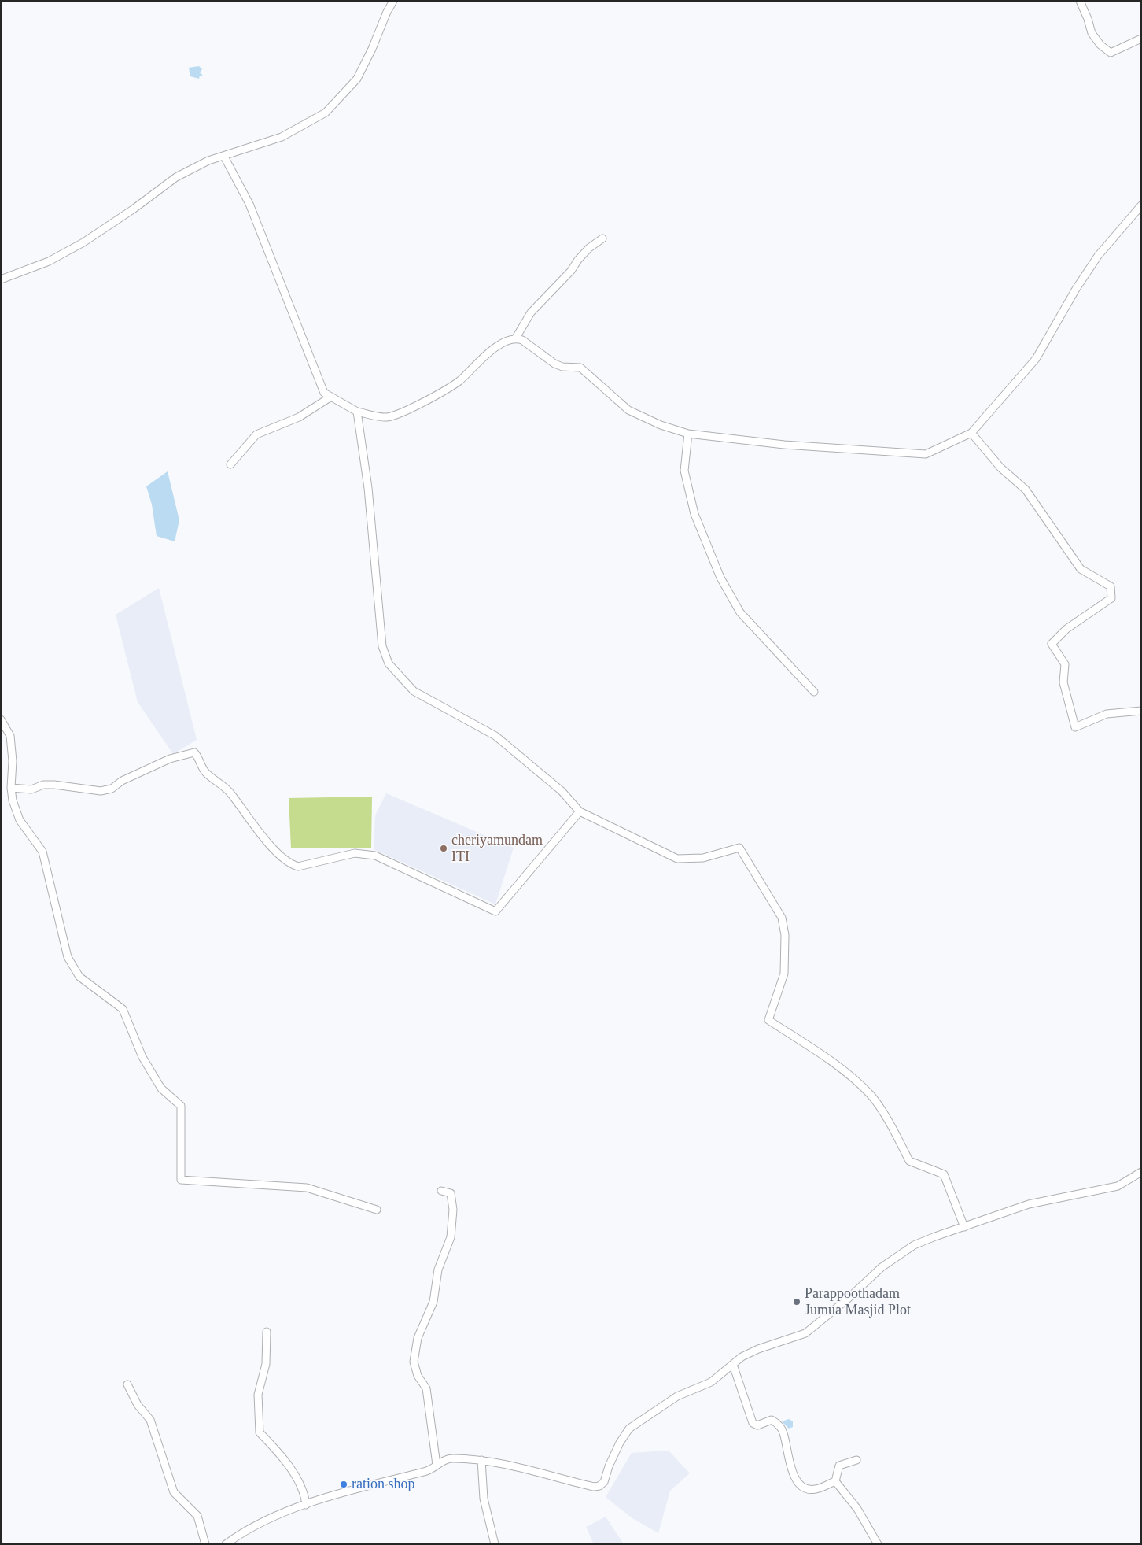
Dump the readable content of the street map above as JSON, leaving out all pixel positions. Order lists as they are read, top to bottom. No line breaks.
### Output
{"places":["cheriyamundam ITI","Parappoothadam Jumua Masjid Plot","ration shop"]}
